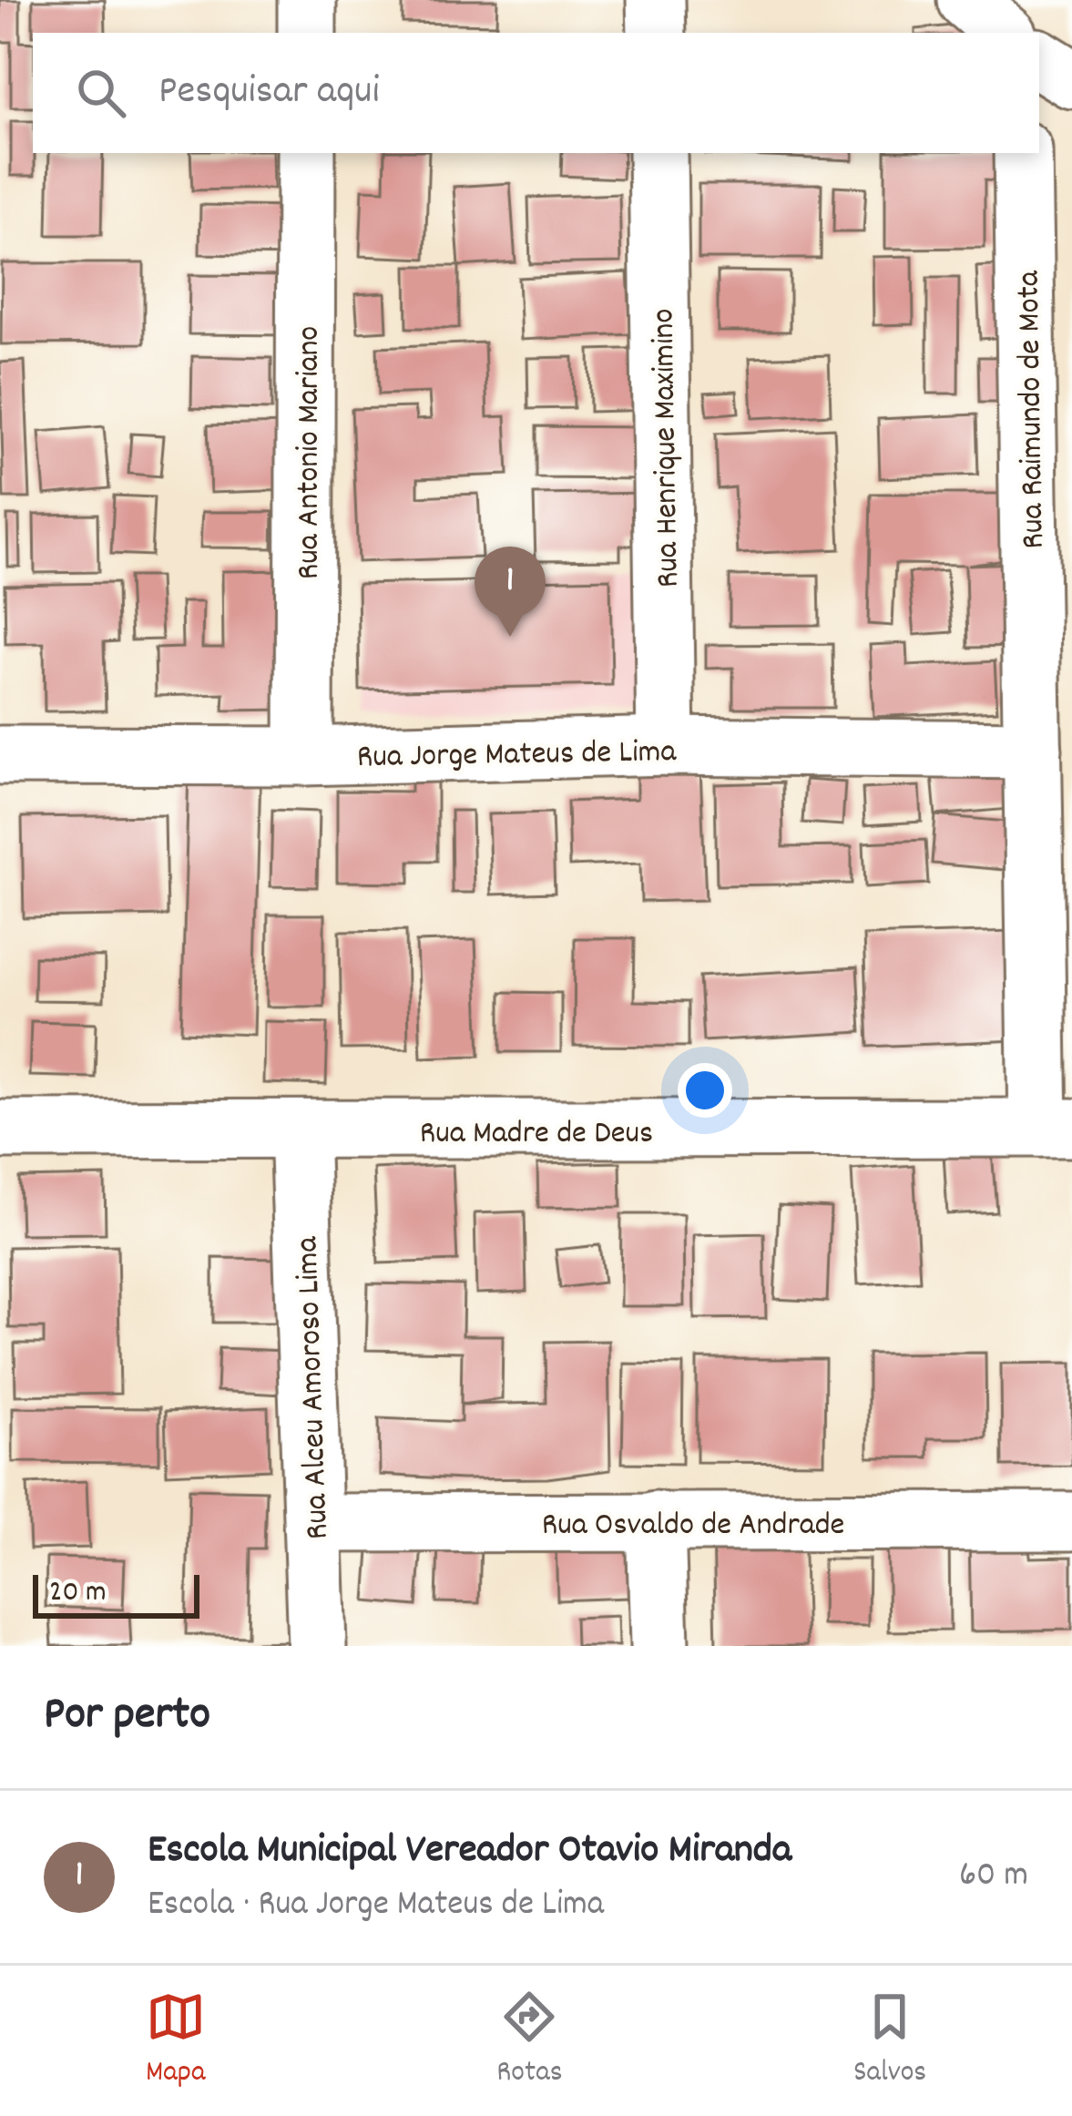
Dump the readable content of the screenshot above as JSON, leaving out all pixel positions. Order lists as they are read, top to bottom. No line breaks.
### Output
{"streets":{"street":["Rua Raimundo de Mota","Rua Henrique Maximino","Rua Antonio Mariano","Rua Jorge Mateus de Lima","Rua Madre de Deus","Rua Alceu Amoroso Lima","Rua Osvaldo de Andrade"]},"crossings":[["Rua Raimundo de Mota","Rua Jorge Mateus de Lima"],["Rua Raimundo de Mota","Rua Madre de Deus"],["Rua Henrique Maximino","Rua Jorge Mateus de Lima"],["Rua Antonio Mariano","Rua Jorge Mateus de Lima"],["Rua Madre de Deus","Rua Alceu Amoroso Lima"],["Rua Alceu Amoroso Lima","Rua Osvaldo de Andrade"]],"scale_bar":"20 m","page":{"search":"Pesquisar aqui","pins":"1","scale":"20 m","heading":"Por perto","list":[{"mark":"1","name":"Escola Municipal Vereador Otavio Miranda","note":"Escola · Rua Jorge Mateus de Lima","value":"60 m"}],"nav":["Mapa","Rotas","Salvos"]}}
